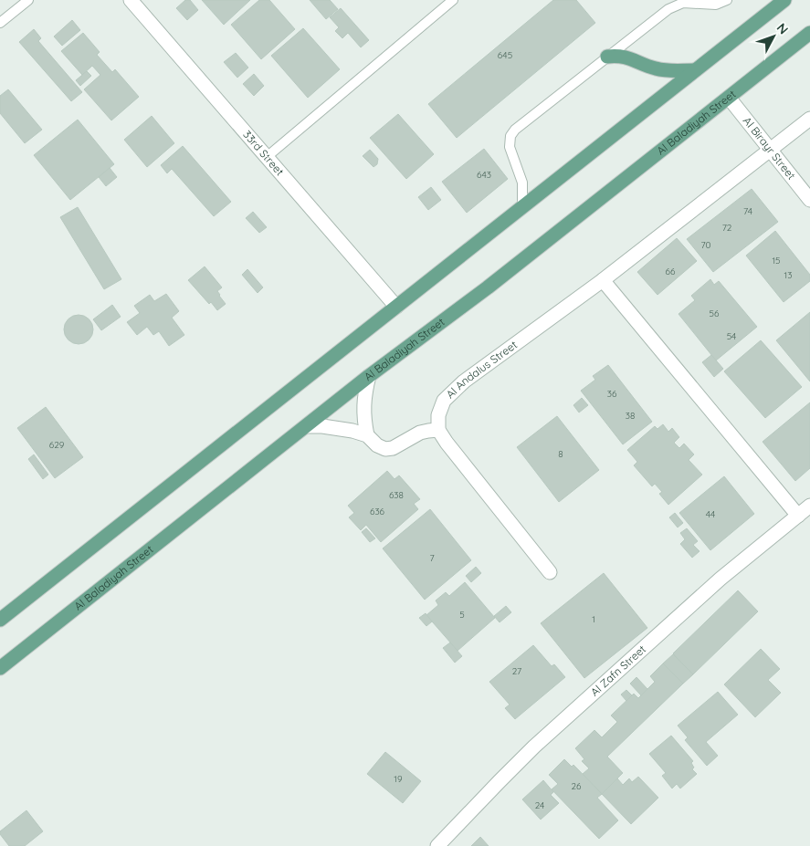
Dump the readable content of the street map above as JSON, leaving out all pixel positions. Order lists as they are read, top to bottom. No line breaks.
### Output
{"streets":{"main road":["Al Baladiyah Street"],"street":["Al Birayr Street","33rd Street","Al Andalus Street","Al Zafn Street"]},"crossings":[["Al Baladiyah Street","Al Birayr Street"],["Al Birayr Street","Al Andalus Street"]],"house_numbers":["645","643","74","72","70","15","66","13","56","54","36","38","629","8","638","636","44","7","5","1","27","19","26","24"],"north":"top right"}
